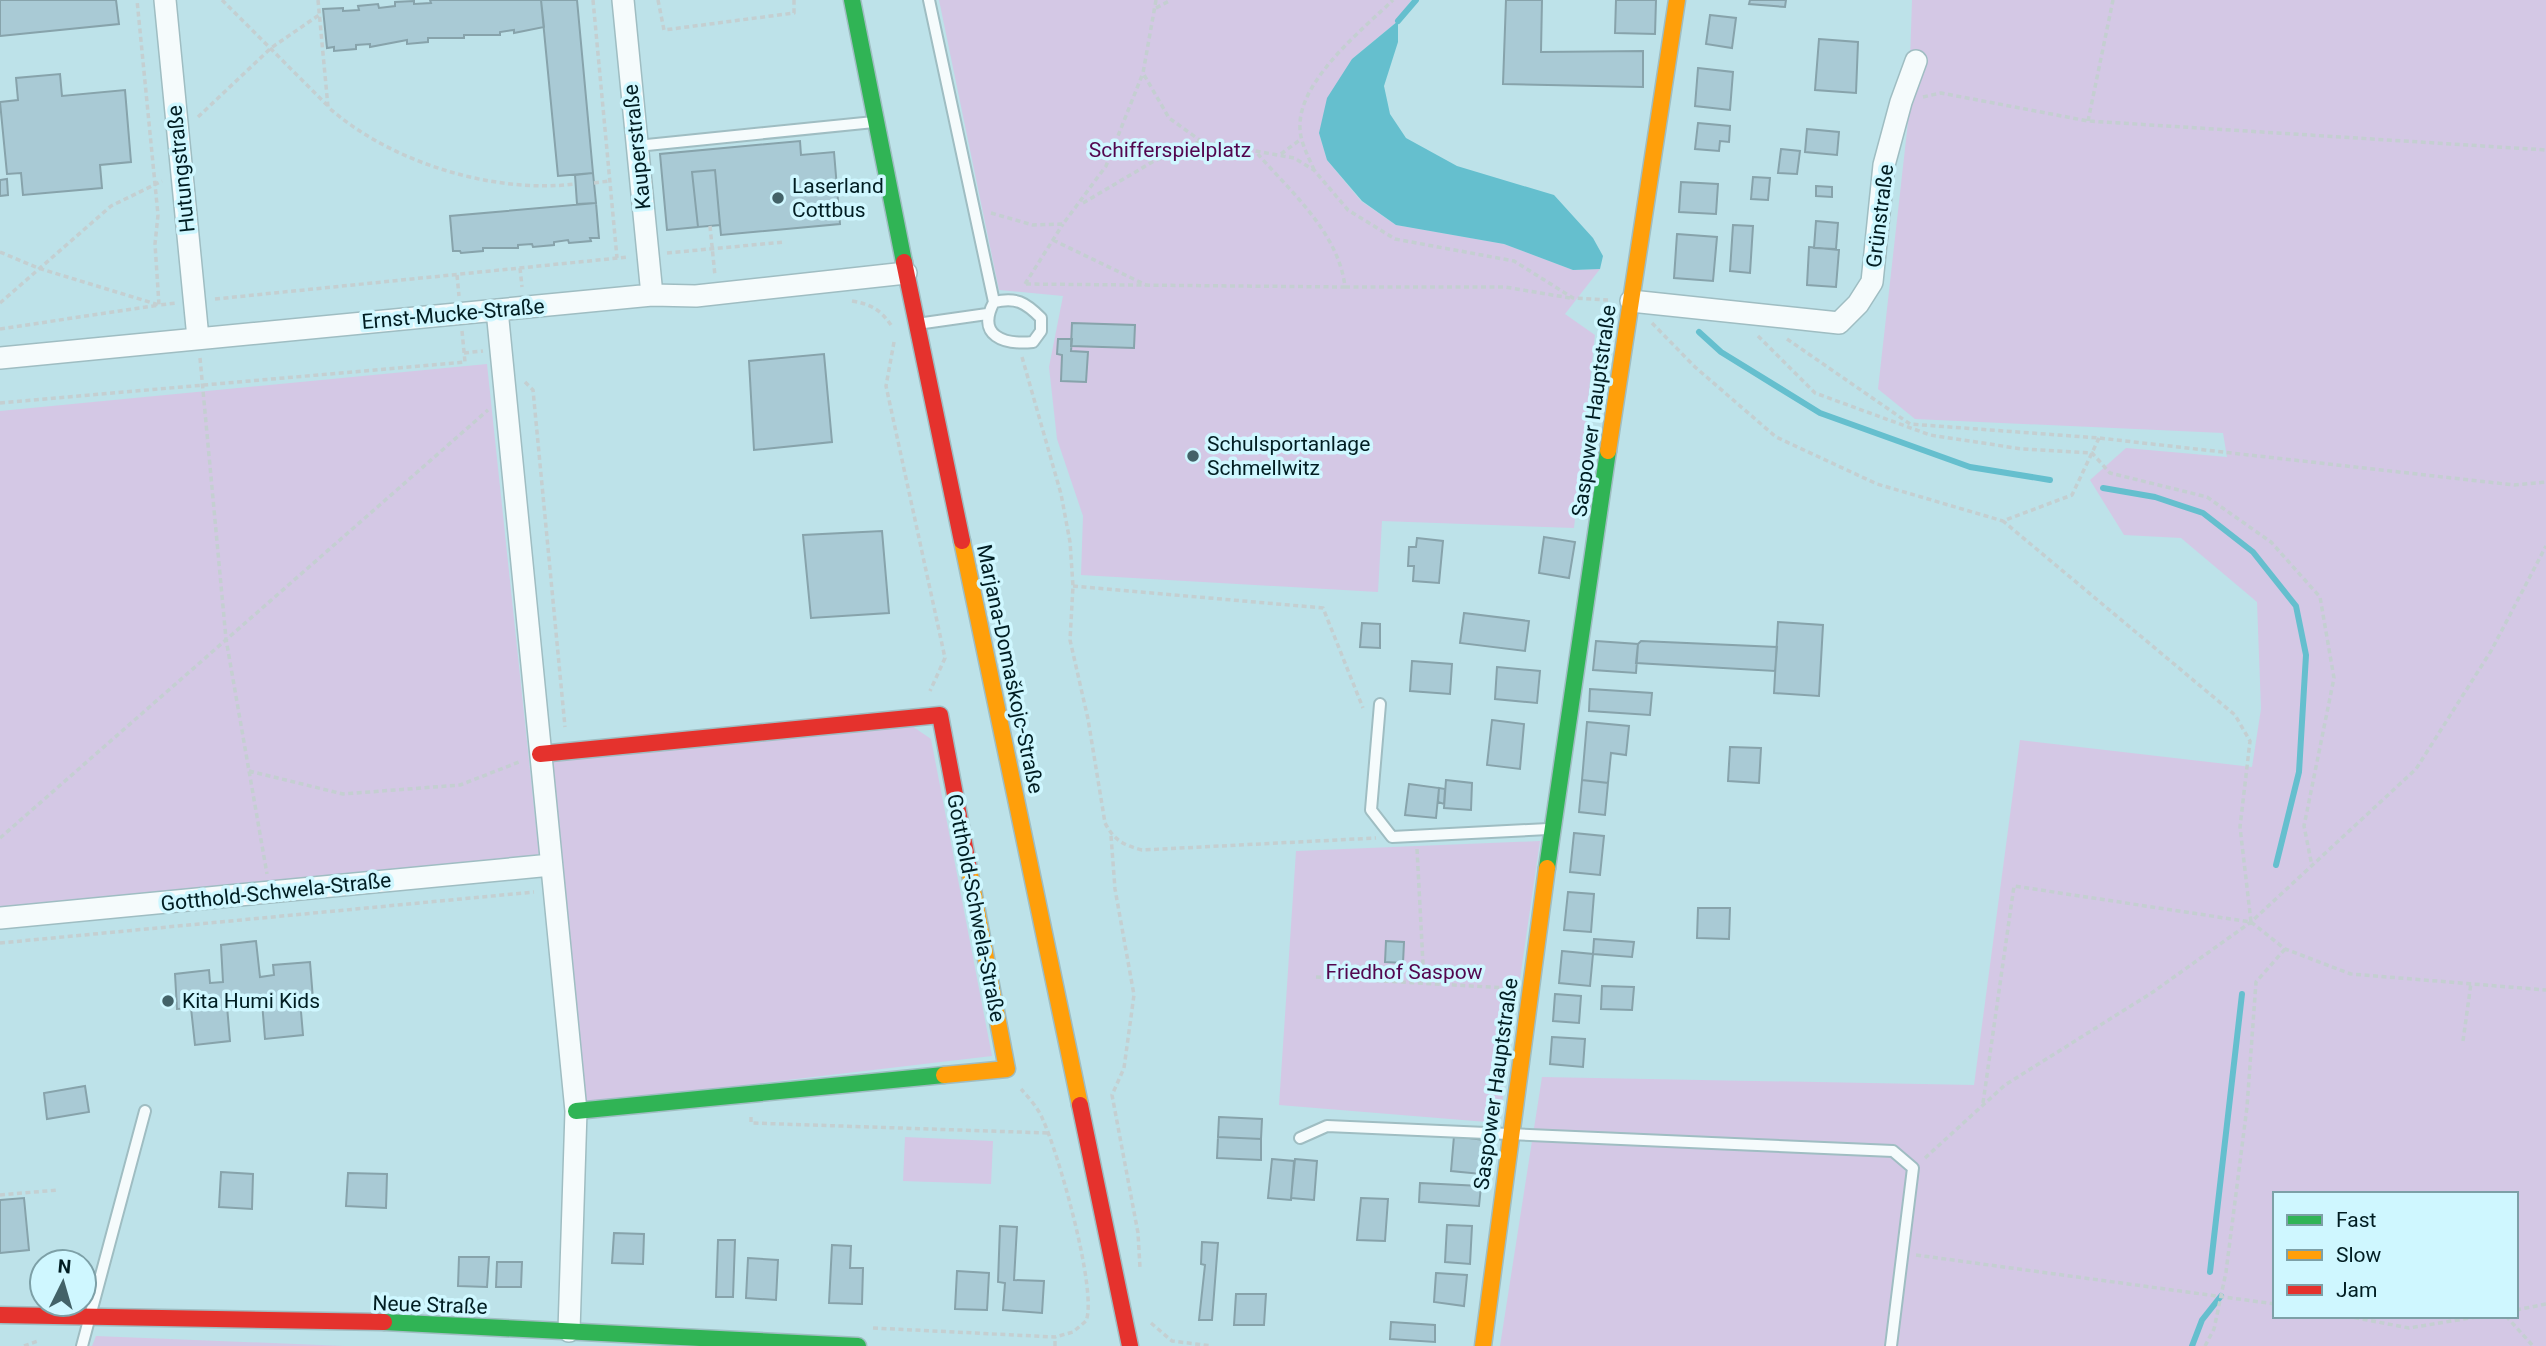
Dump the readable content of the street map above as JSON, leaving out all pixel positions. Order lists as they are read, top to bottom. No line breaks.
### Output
{"streets":{"street":["Kauperstraße","Hutungstraße","Grünstraße","Ernst-Mucke-Straße","Saspower Hauptstraße","Marjana-Domaškojc-Straße","Gotthold-Schwela-Straße","Neue Straße"]},"crossings":[["Kauperstraße","Ernst-Mucke-Straße"],["Hutungstraße","Ernst-Mucke-Straße"],["Grünstraße","Saspower Hauptstraße"],["Ernst-Mucke-Straße","Marjana-Domaškojc-Straße"]],"parks":["Schifferspielplatz","Friedhof Saspow"],"places":["Laserland Cottbus","Schulsportanlage Schmellwitz","Kita Humi Kids"],"legend":["Fast","Slow","Jam"],"north":"top"}
